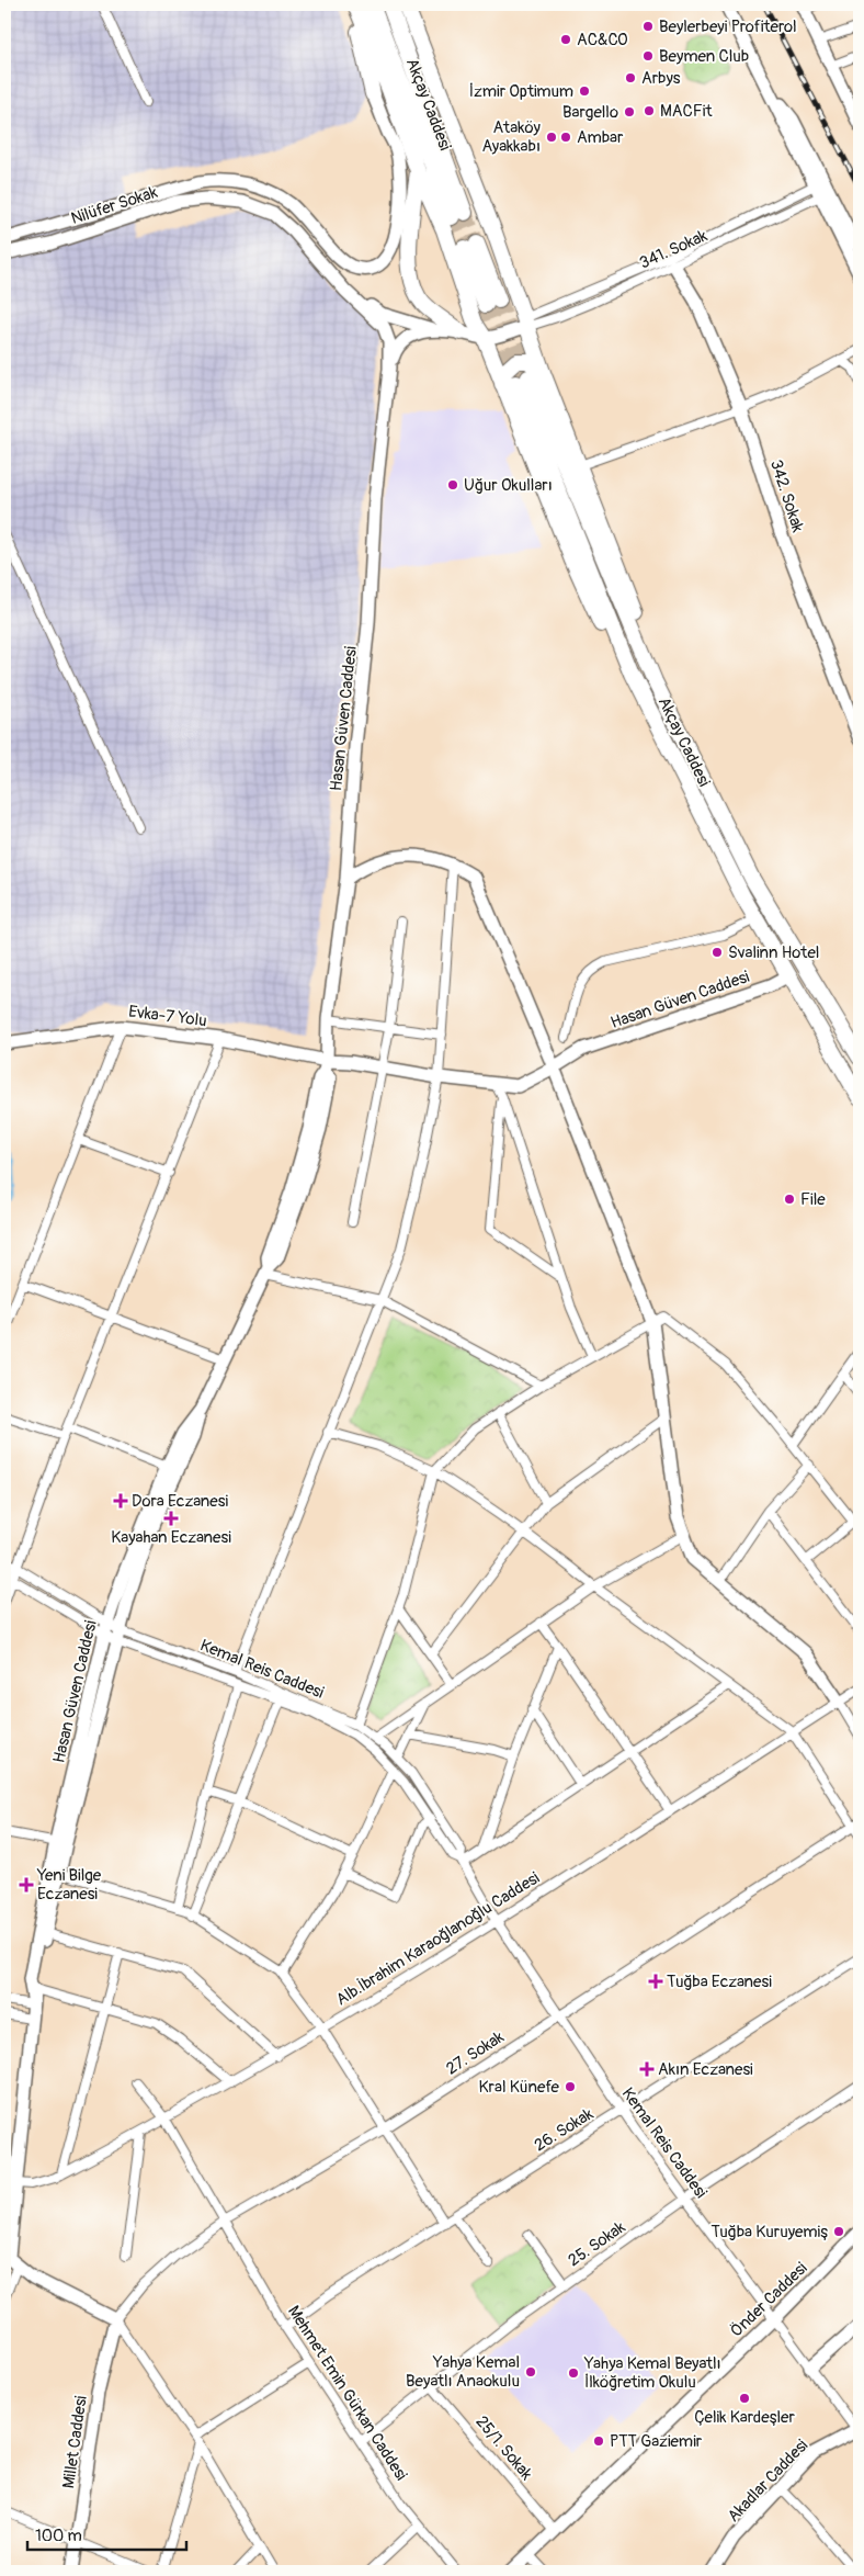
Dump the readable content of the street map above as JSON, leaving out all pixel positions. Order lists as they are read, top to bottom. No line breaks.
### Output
{"streets":{"highway":["Akçay Caddesi"],"street":["Nilüfer Sokak","341. Sokak","342. Sokak","Hasan Güven Caddesi","Evka-7 Yolu","Kemal Reis Caddesi","Alb.İbrahim Karaoğlanoğlu Caddesi","27. Sokak","26. Sokak","25. Sokak","Önder Caddesi","Mehmet Emin Gürkan Caddesi","Millet Caddesi","25/1. Sokak","Akadlar Caddesi"]},"crossings":[["Akçay Caddesi","Hasan Güven Caddesi"],["341. Sokak","342. Sokak"],["Hasan Güven Caddesi","Evka-7 Yolu"],["Hasan Güven Caddesi","Kemal Reis Caddesi"],["Hasan Güven Caddesi","Alb.İbrahim Karaoğlanoğlu Caddesi"],["Kemal Reis Caddesi","Alb.İbrahim Karaoğlanoğlu Caddesi"],["Kemal Reis Caddesi","27. Sokak"],["Kemal Reis Caddesi","26. Sokak"],["Kemal Reis Caddesi","25. Sokak"],["Kemal Reis Caddesi","Önder Caddesi"],["Kemal Reis Caddesi","Akadlar Caddesi"],["Alb.İbrahim Karaoğlanoğlu Caddesi","Mehmet Emin Gürkan Caddesi"],["27. Sokak","Mehmet Emin Gürkan Caddesi"],["27. Sokak","Millet Caddesi"],["26. Sokak","Mehmet Emin Gürkan Caddesi"],["25. Sokak","Mehmet Emin Gürkan Caddesi"],["25. Sokak","25/1. Sokak"],["Önder Caddesi","25/1. Sokak"]],"places":{"other":["Beylerbeyi Profiterol","AC&CO","Beymen Club","Arbys","İzmir Optimum","MACFit","Bargello","Ataköy Ayakkabı","Ambar","Uğur Okulları","Svalinn Hotel","File","Kral Künefe","Tuğba Kuruyemiş","Yahya Kemal Beyatlı Anaokulu","Yahya Kemal Beyatlı İlköğretim Okulu","Çelik Kardeşler","PTT Gaziemir"],"health":["Dora Eczanesi","Kayahan Eczanesi","Yeni Bilge Eczanesi","Tuğba Eczanesi","Akın Eczanesi"]},"scale_bar":"100 m"}
